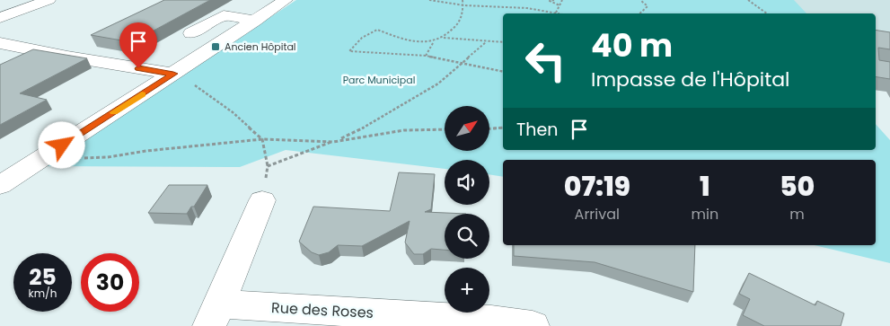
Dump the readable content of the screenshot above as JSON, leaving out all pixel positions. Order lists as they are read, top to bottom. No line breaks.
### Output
{"streets":{"street":["Rue des Roses"]},"parks":["Parc Municipal"],"places":{"transit":["Ancien Hôpital"]},"north":"top right","page":{"turn":["40 m","Impasse de l'Hôpital"],"map_buttons":"+","then":"Then","eta":["07:19","Arrival","1","min","50","m"],"speed":"25 km/h","limit":"30"}}
